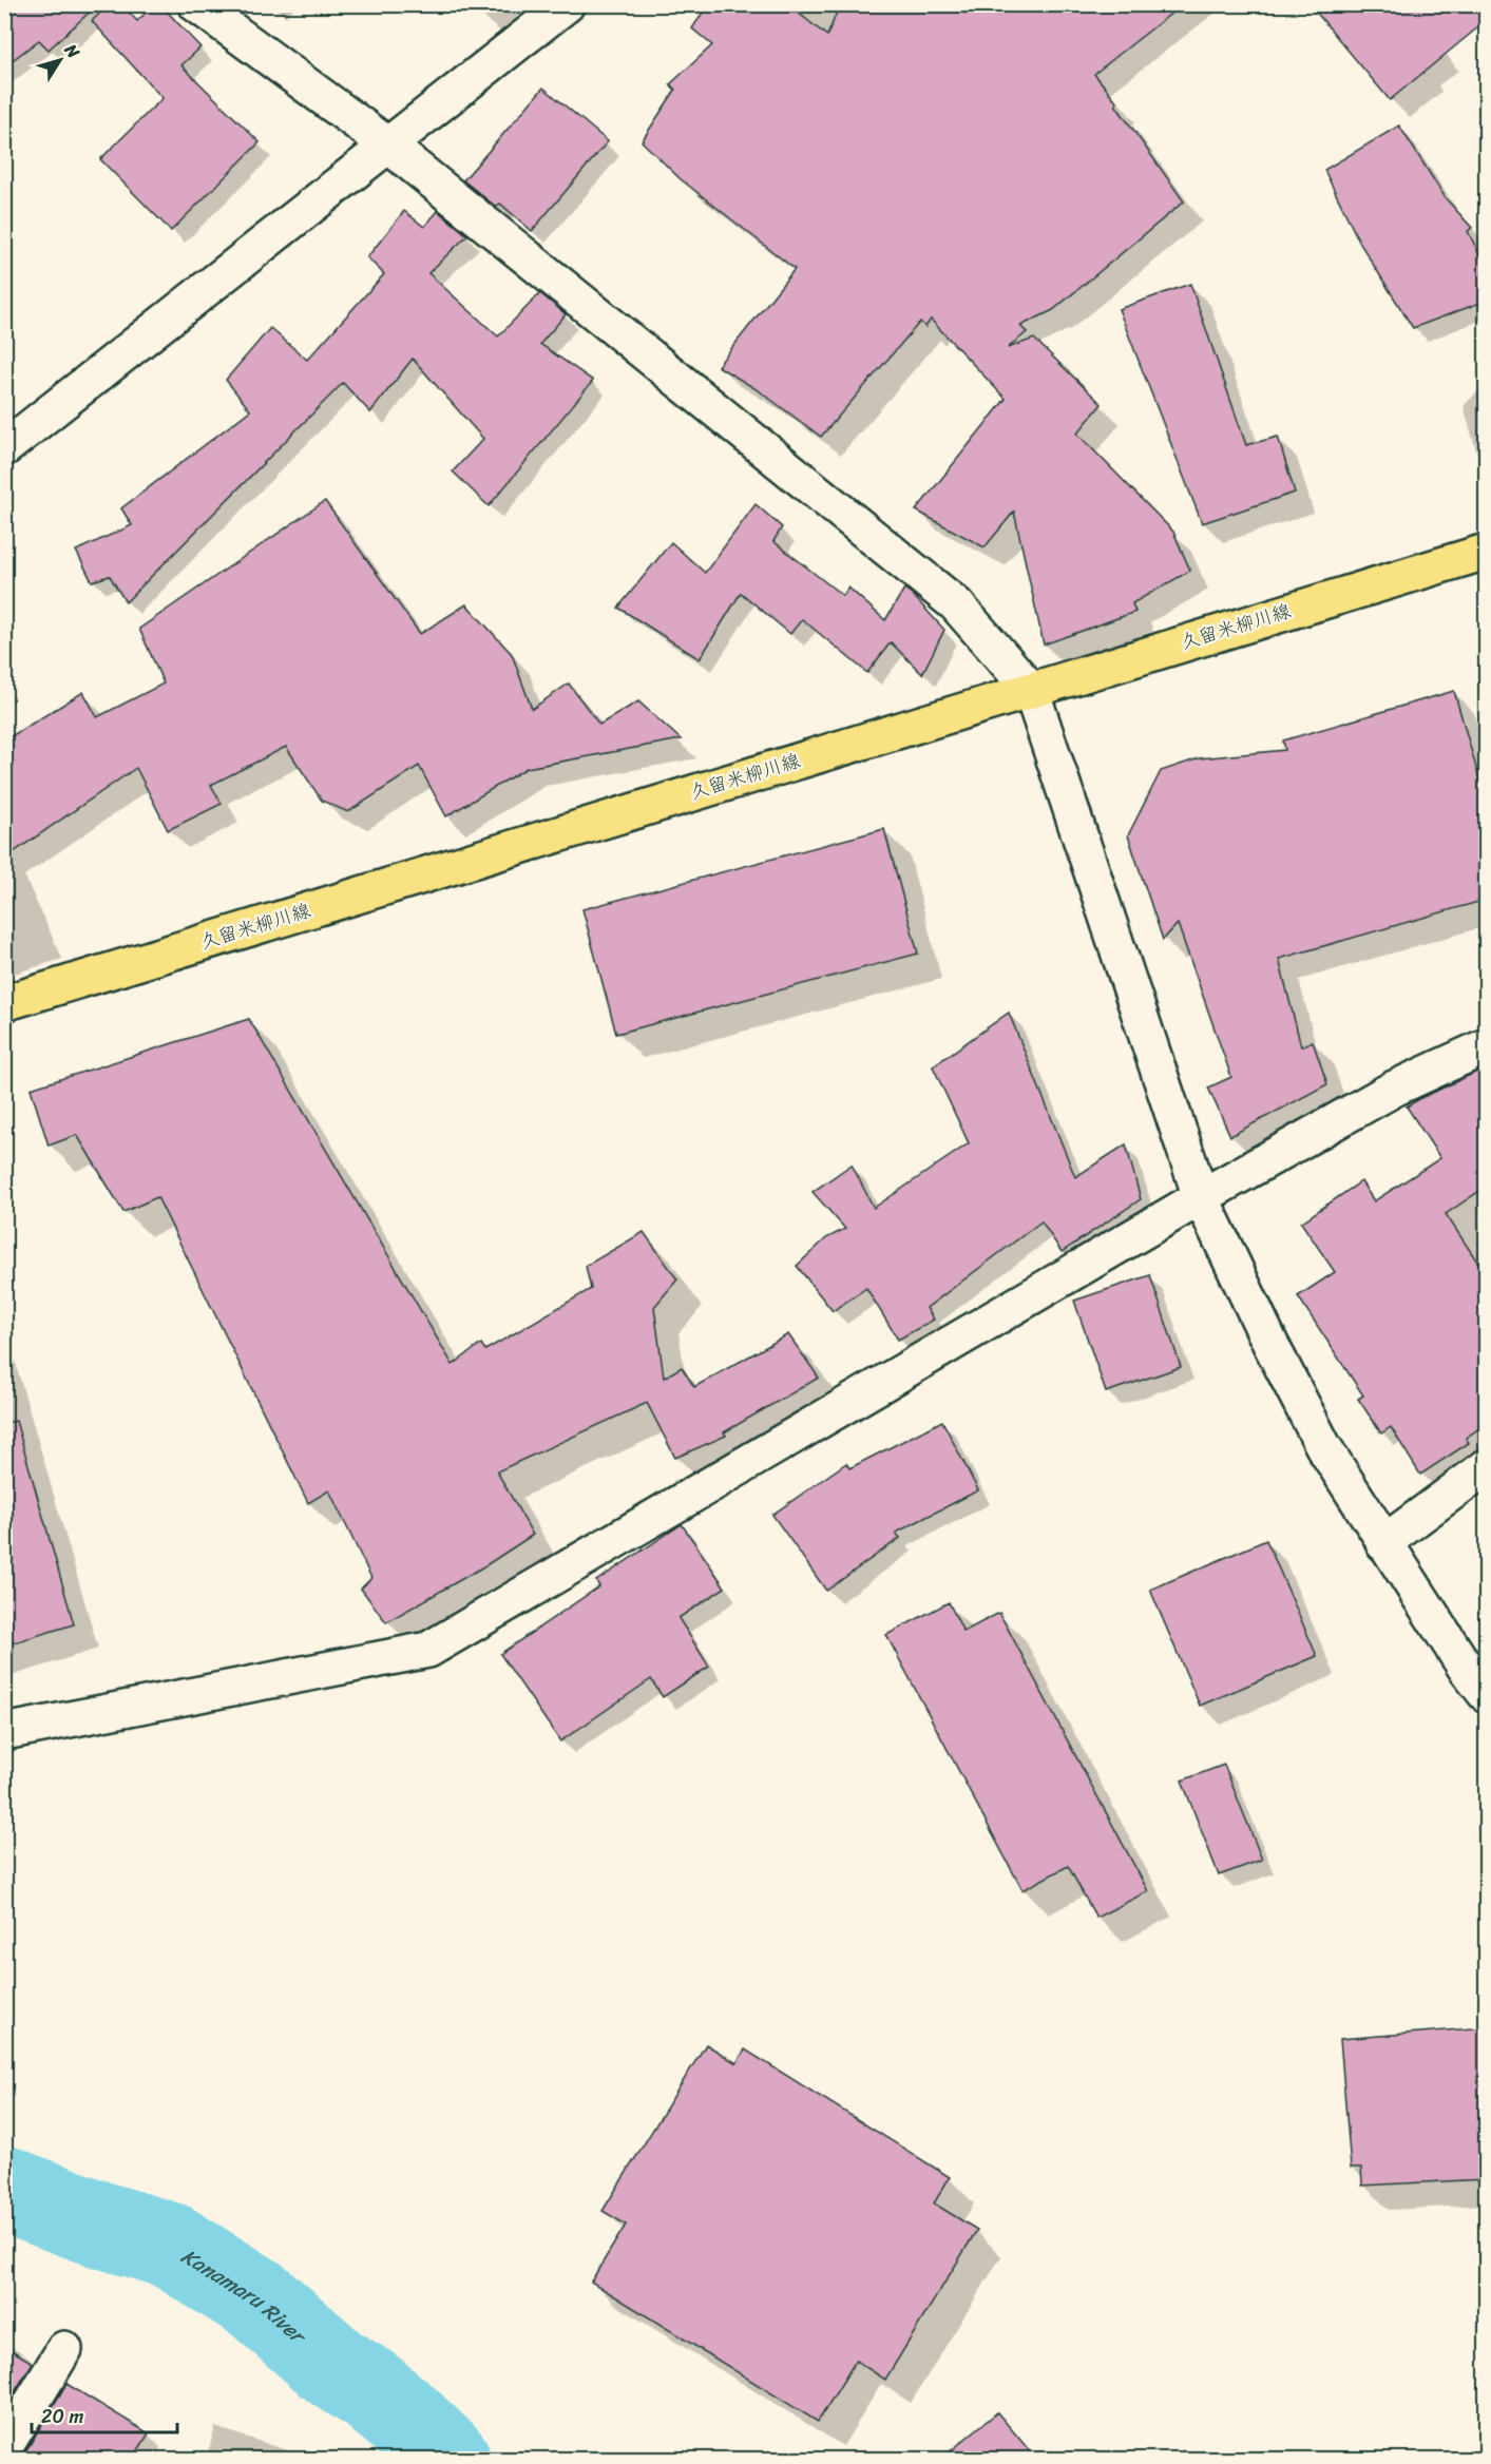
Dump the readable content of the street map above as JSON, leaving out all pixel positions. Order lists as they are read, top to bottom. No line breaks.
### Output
{"streets":{"main road":["久留米柳川線"]},"water":["Kanamaru River"],"scale_bar":"20 m","north":"top right"}
